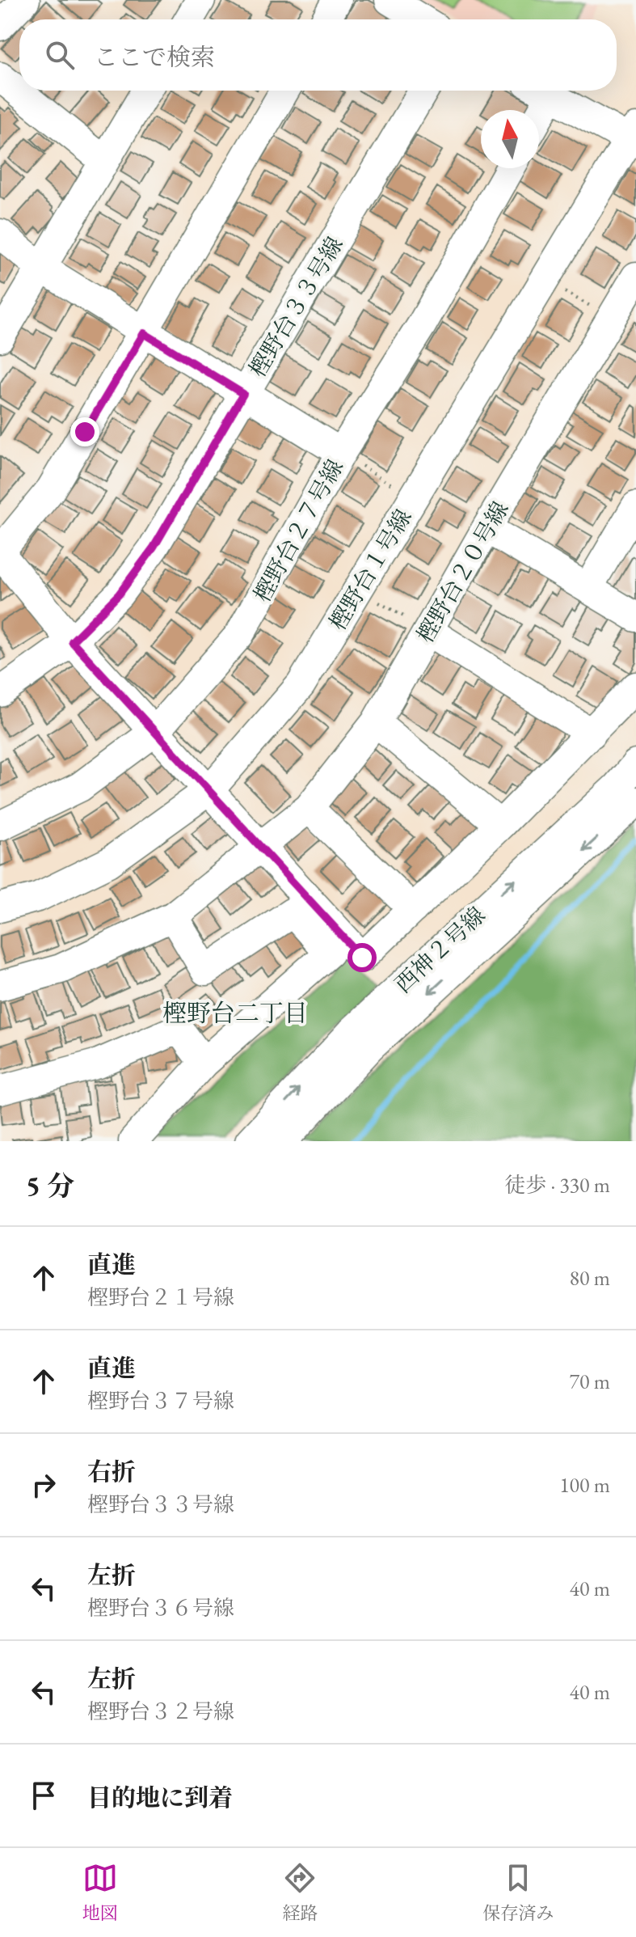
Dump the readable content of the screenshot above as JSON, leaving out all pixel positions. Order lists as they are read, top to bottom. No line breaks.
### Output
{"streets":{"street":["樫野台３３号線","樫野台２７号線","樫野台１号線","樫野台２０号線","西神２号線"]},"districts":["樫野台二丁目"],"north":"top","page":{"search":"ここで検索","heading":["5 分","徒歩 · 330 m"],"list":[["直進","樫野台２１号線","80 m"],["直進","樫野台３７号線","70 m"],["右折","樫野台３３号線","100 m"],["左折","樫野台３６号線","40 m"],["左折","樫野台３２号線","40 m"],"目的地に到着"],"nav":["地図","経路","保存済み"]}}
